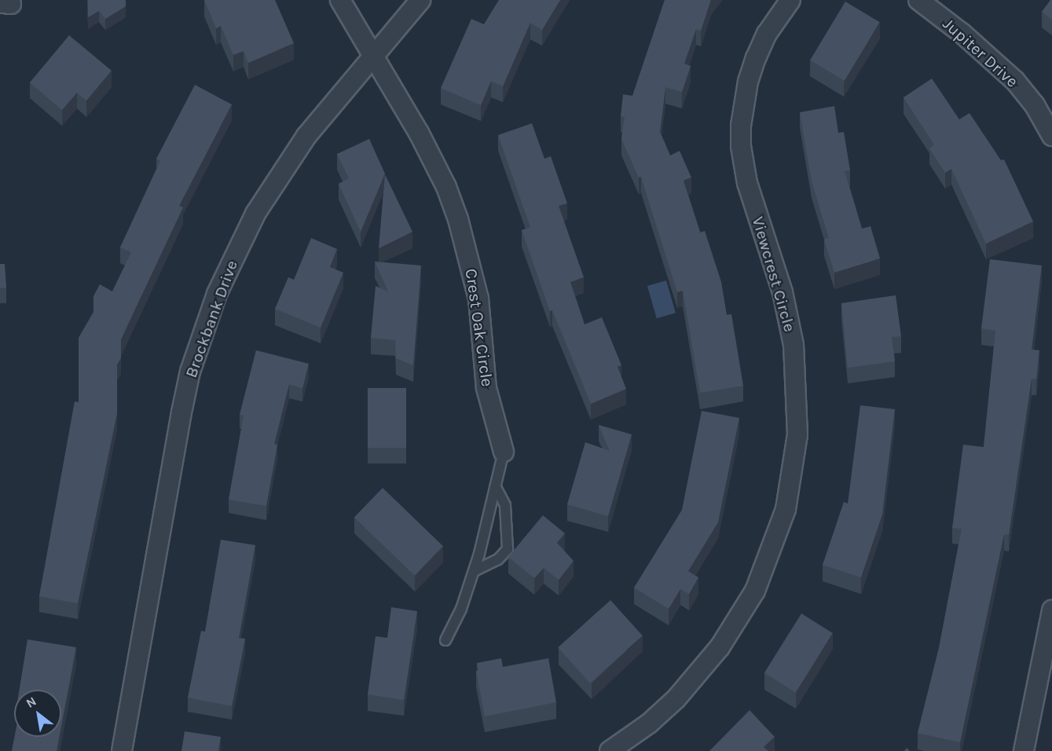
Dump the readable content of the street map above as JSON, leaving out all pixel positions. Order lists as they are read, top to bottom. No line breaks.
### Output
{"streets":{"street":["Jupiter Drive","Viewcrest Circle","Brockbank Drive","Crest Oak Circle"]},"crossings":[["Brockbank Drive","Crest Oak Circle"]],"north":"top left"}
